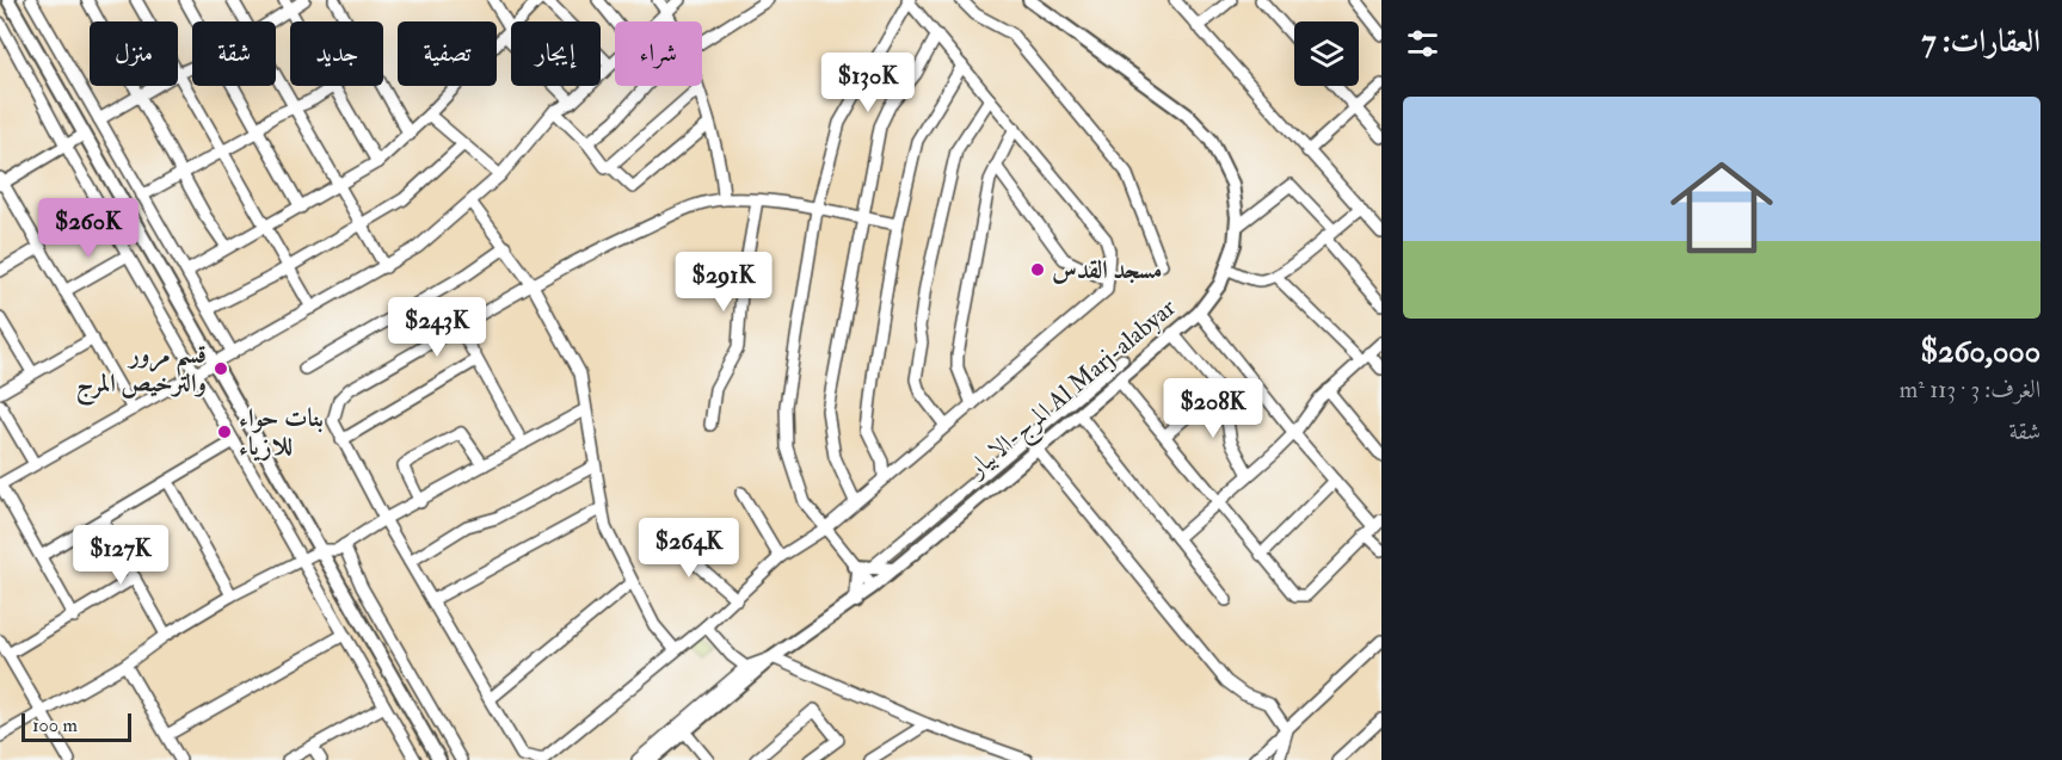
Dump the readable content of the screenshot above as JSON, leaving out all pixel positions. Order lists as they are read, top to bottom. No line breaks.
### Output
{"streets":{"main road":["المرج-الابيار Al Marj-alabyar"]},"places":["مسجد القدس","قسم مرور والترخيص المرج","بنات حواء للازياء"],"scale_bar":"100 m","page":{"heading":"العقارات: 7","chip":["شراء","إيجار","تصفية","جديد","شقة","منزل"],"price":["$130K","$260K","$291K","$243K","$208K","$264K","$127K"],"list":[{"name":"$260,000","note":"الغرف: 3 · 113 m² · شقة"}],"scale":"100 m"}}
